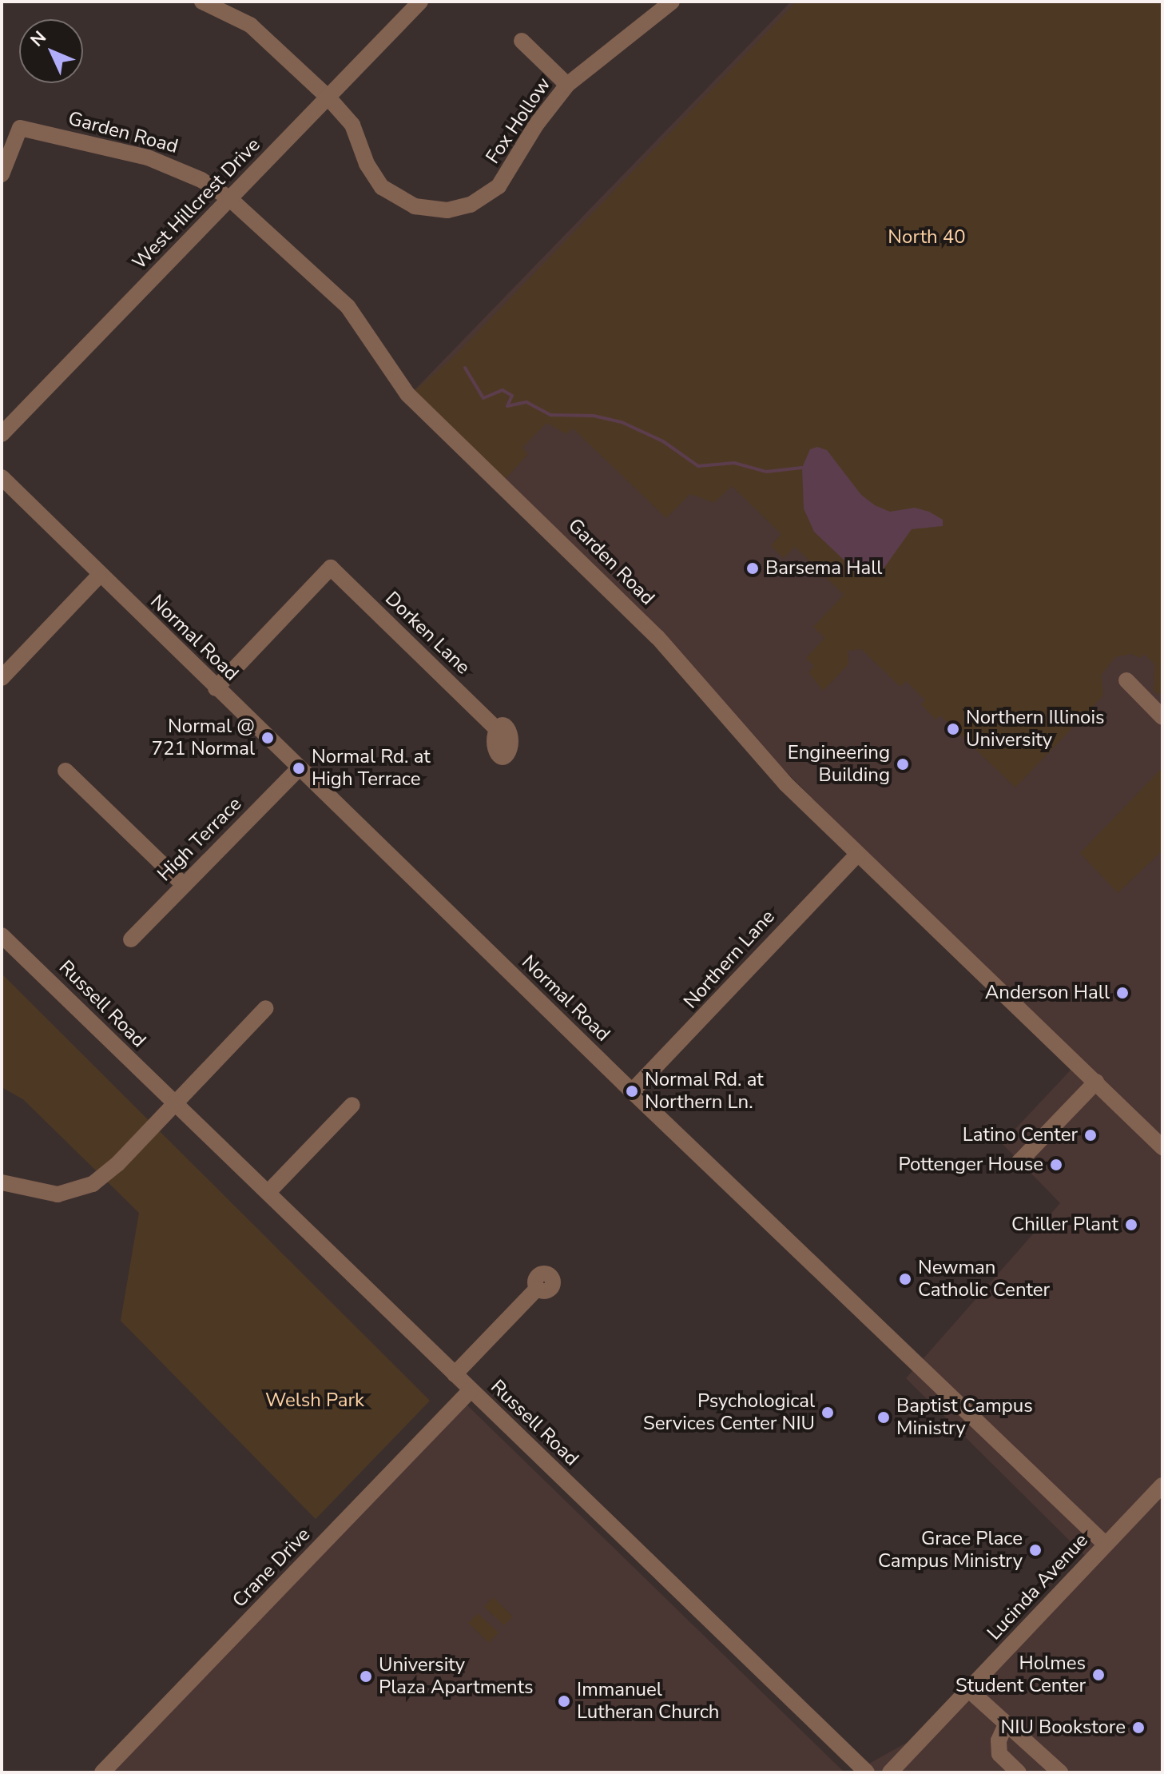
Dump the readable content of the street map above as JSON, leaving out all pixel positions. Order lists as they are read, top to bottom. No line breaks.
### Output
{"streets":{"street":["Fox Hollow","Garden Road","West Hillcrest Drive","Dorken Lane","Normal Road","High Terrace","Northern Lane","Russell Road","Crane Drive","Lucinda Avenue"]},"crossings":[["Fox Hollow","West Hillcrest Drive"],["Garden Road","West Hillcrest Drive"],["Garden Road","Northern Lane"],["Dorken Lane","Normal Road"],["Normal Road","High Terrace"],["Normal Road","Northern Lane"],["Normal Road","Lucinda Avenue"],["Russell Road","Crane Drive"]],"parks":["North 40","Welsh Park"],"places":["Barsema Hall","Northern Illinois University","Normal @ 721 Normal","Engineering Building","Normal Rd. at High Terrace","Anderson Hall","Normal Rd. at Northern Ln.","Latino Center","Pottenger House","Chiller Plant","Newman Catholic Center","Psychological Services Center NIU","Baptist Campus Ministry","Grace Place Campus Ministry","Holmes Student Center","University Plaza Apartments","Immanuel Lutheran Church","NIU Bookstore"],"north":"top left"}
